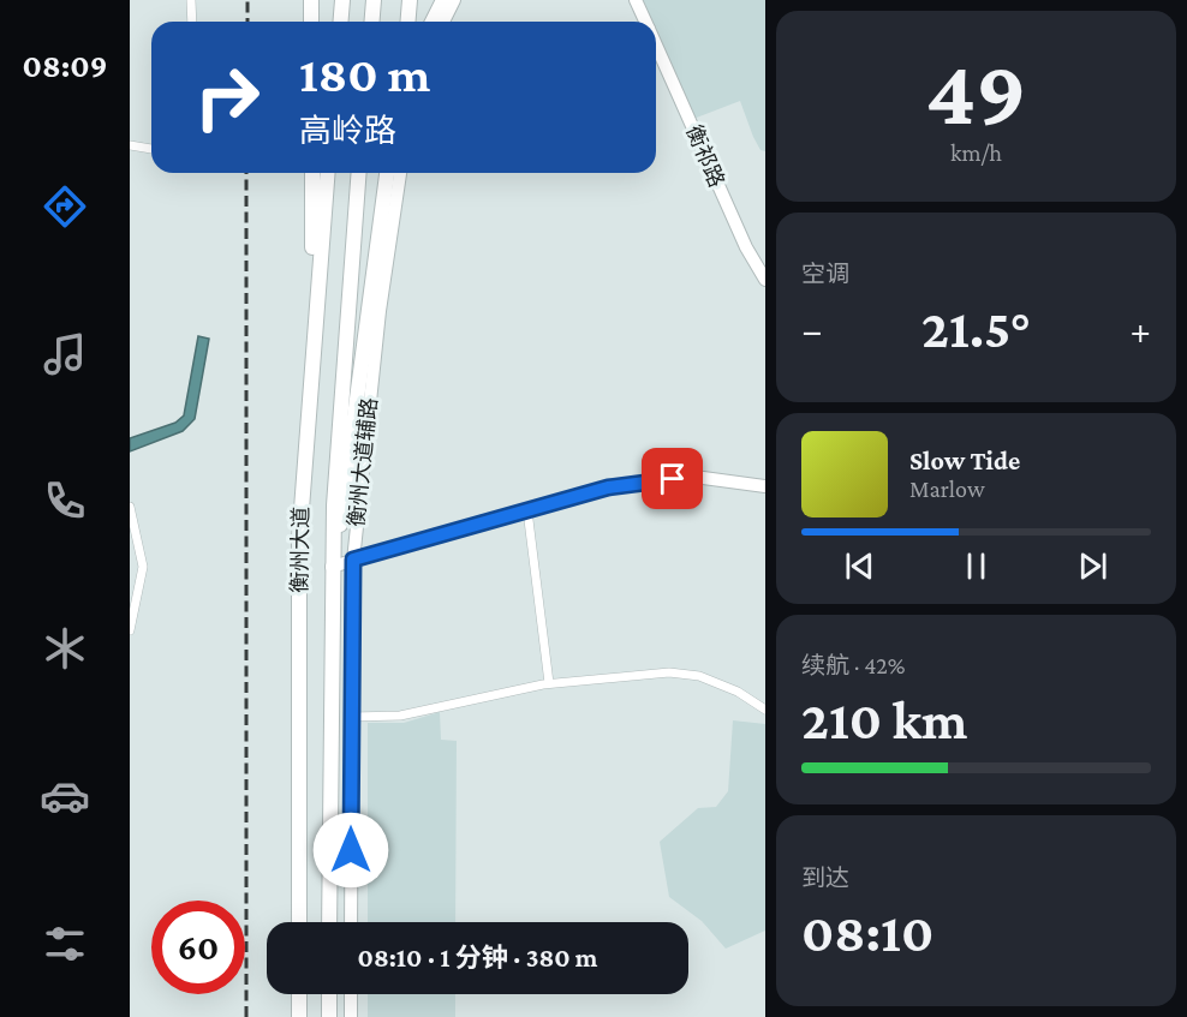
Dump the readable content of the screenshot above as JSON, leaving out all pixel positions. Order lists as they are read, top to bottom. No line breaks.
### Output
{"streets":{"highway":["衡州大道"],"street":["衡祁路","衡州大道辅路"]},"page":{"tabs":"08:09","tile":[["49","km/h"],"空调",["续航 · 42%","210 km"],["到达","08:10"]],"turn":["180 m","高岭路"],"heat":["−","21.5°","+"],"song":["Slow Tide","Marlow"],"limit":"60","trip":"08:10 · 1 分钟 · 380 m"}}
